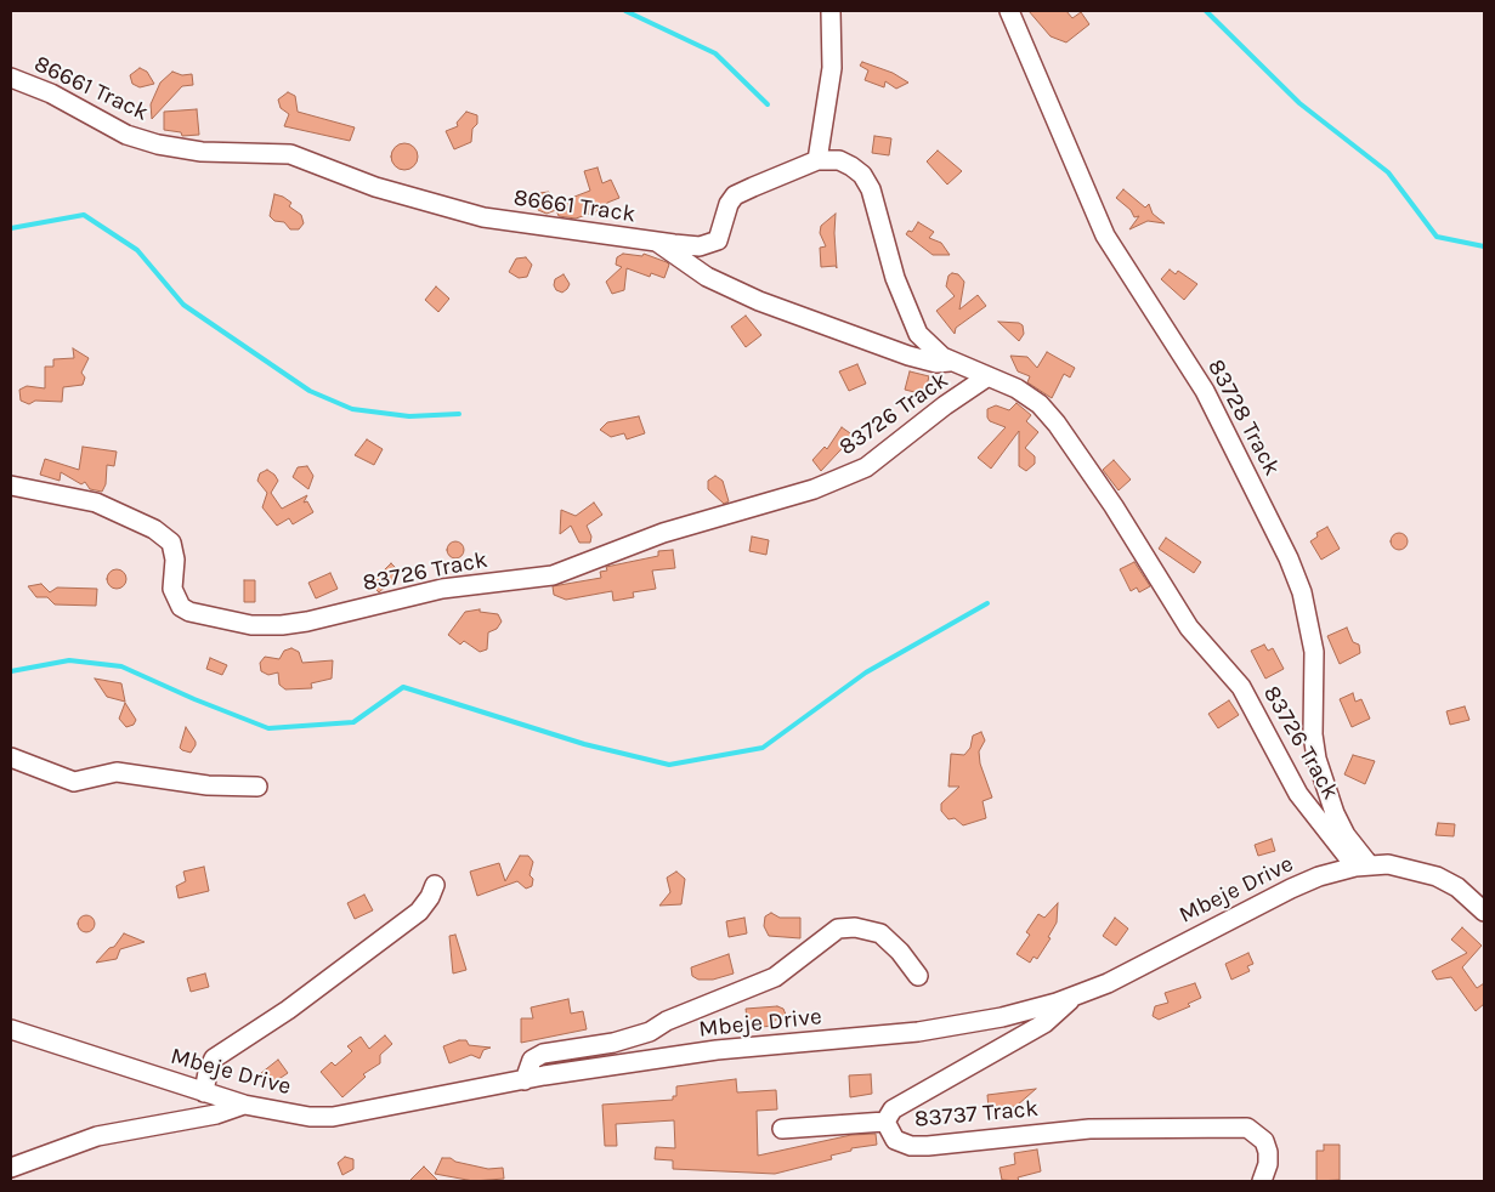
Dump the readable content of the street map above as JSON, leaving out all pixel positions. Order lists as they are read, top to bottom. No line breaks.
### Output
{"streets":{"street":["86661 Track","83726 Track","83728 Track","Mbeje Drive","83737 Track"]},"crossings":[["83726 Track","83728 Track"],["83726 Track","Mbeje Drive"],["83728 Track","Mbeje Drive"],["Mbeje Drive","83737 Track"]]}
